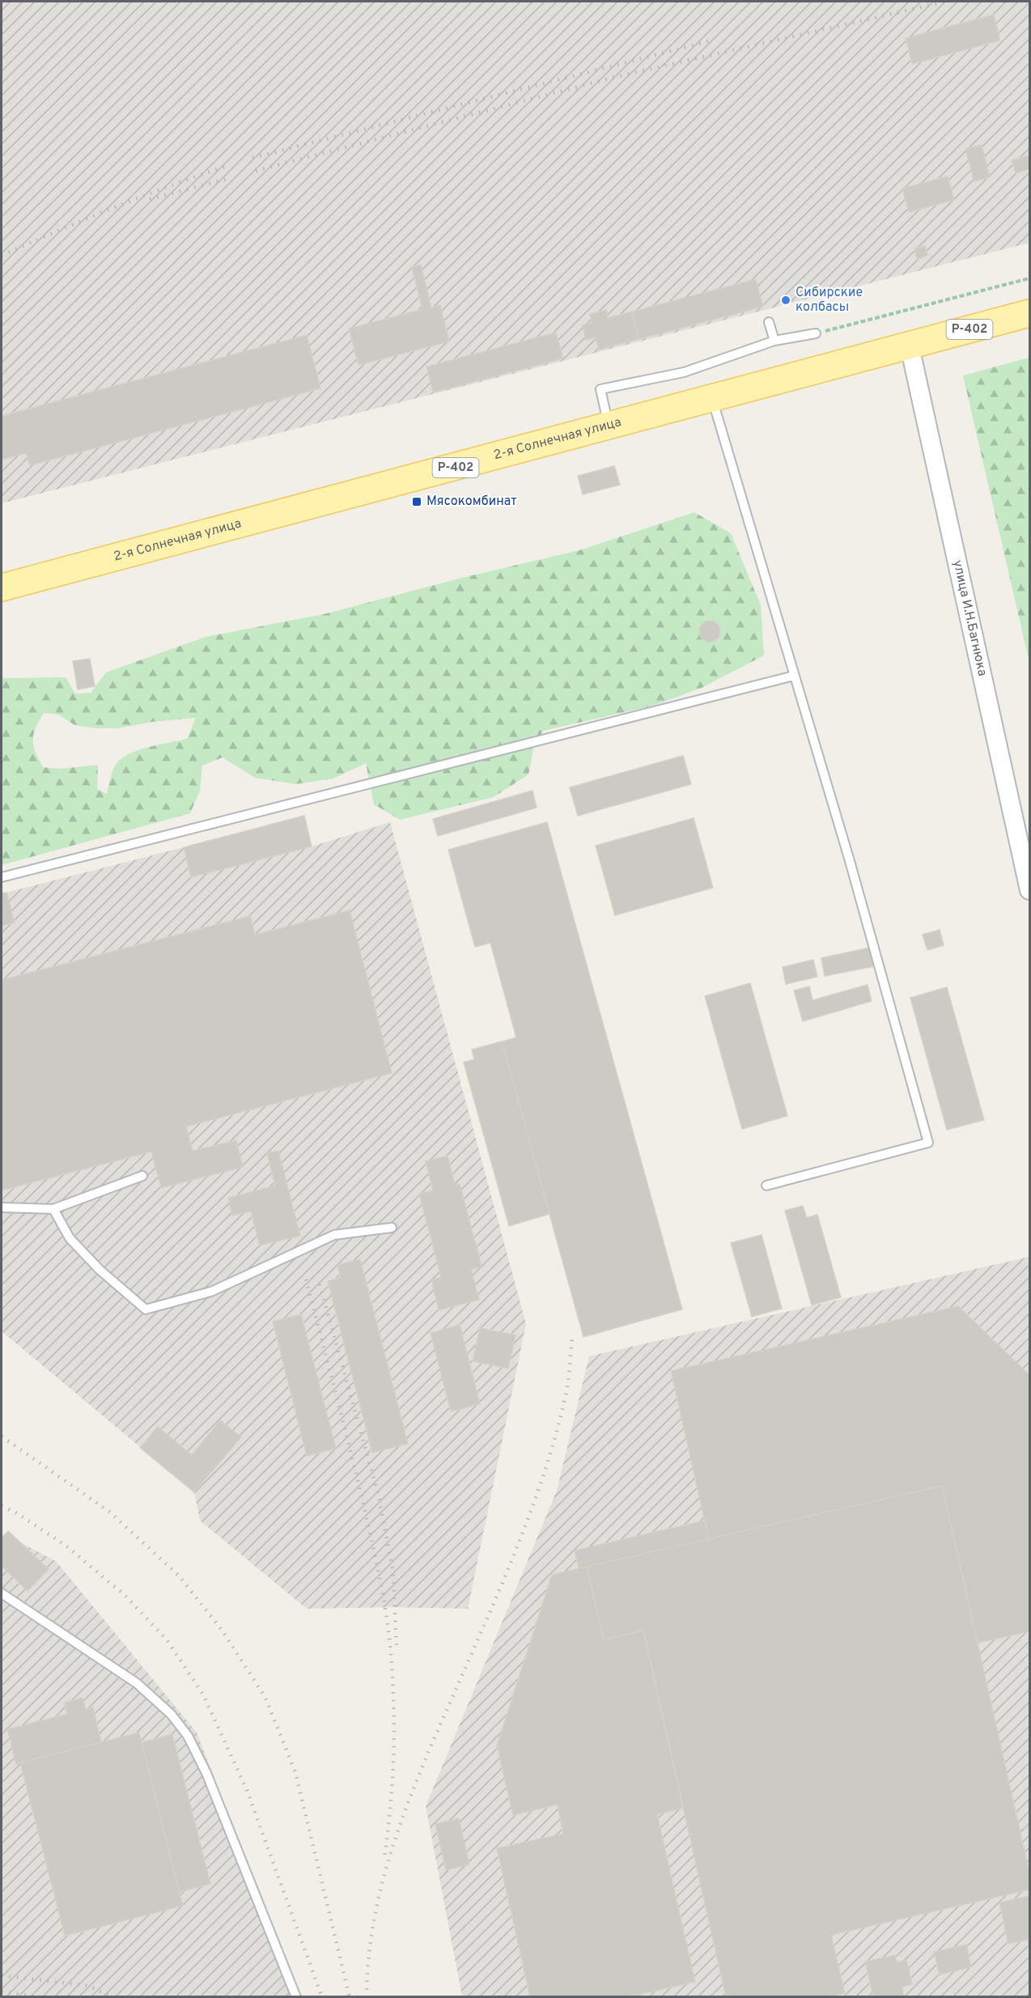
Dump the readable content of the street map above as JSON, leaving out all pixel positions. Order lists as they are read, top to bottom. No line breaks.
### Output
{"streets":{"main road":["Р-402","2-я Солнечная улица"],"street":["улица И.Н.Багнюка"]},"crossings":[["2-я Солнечная улица","улица И.Н.Багнюка"]],"places":{"other":["Сибирские колбасы"],"transit":["Мясокомбинат"]}}
